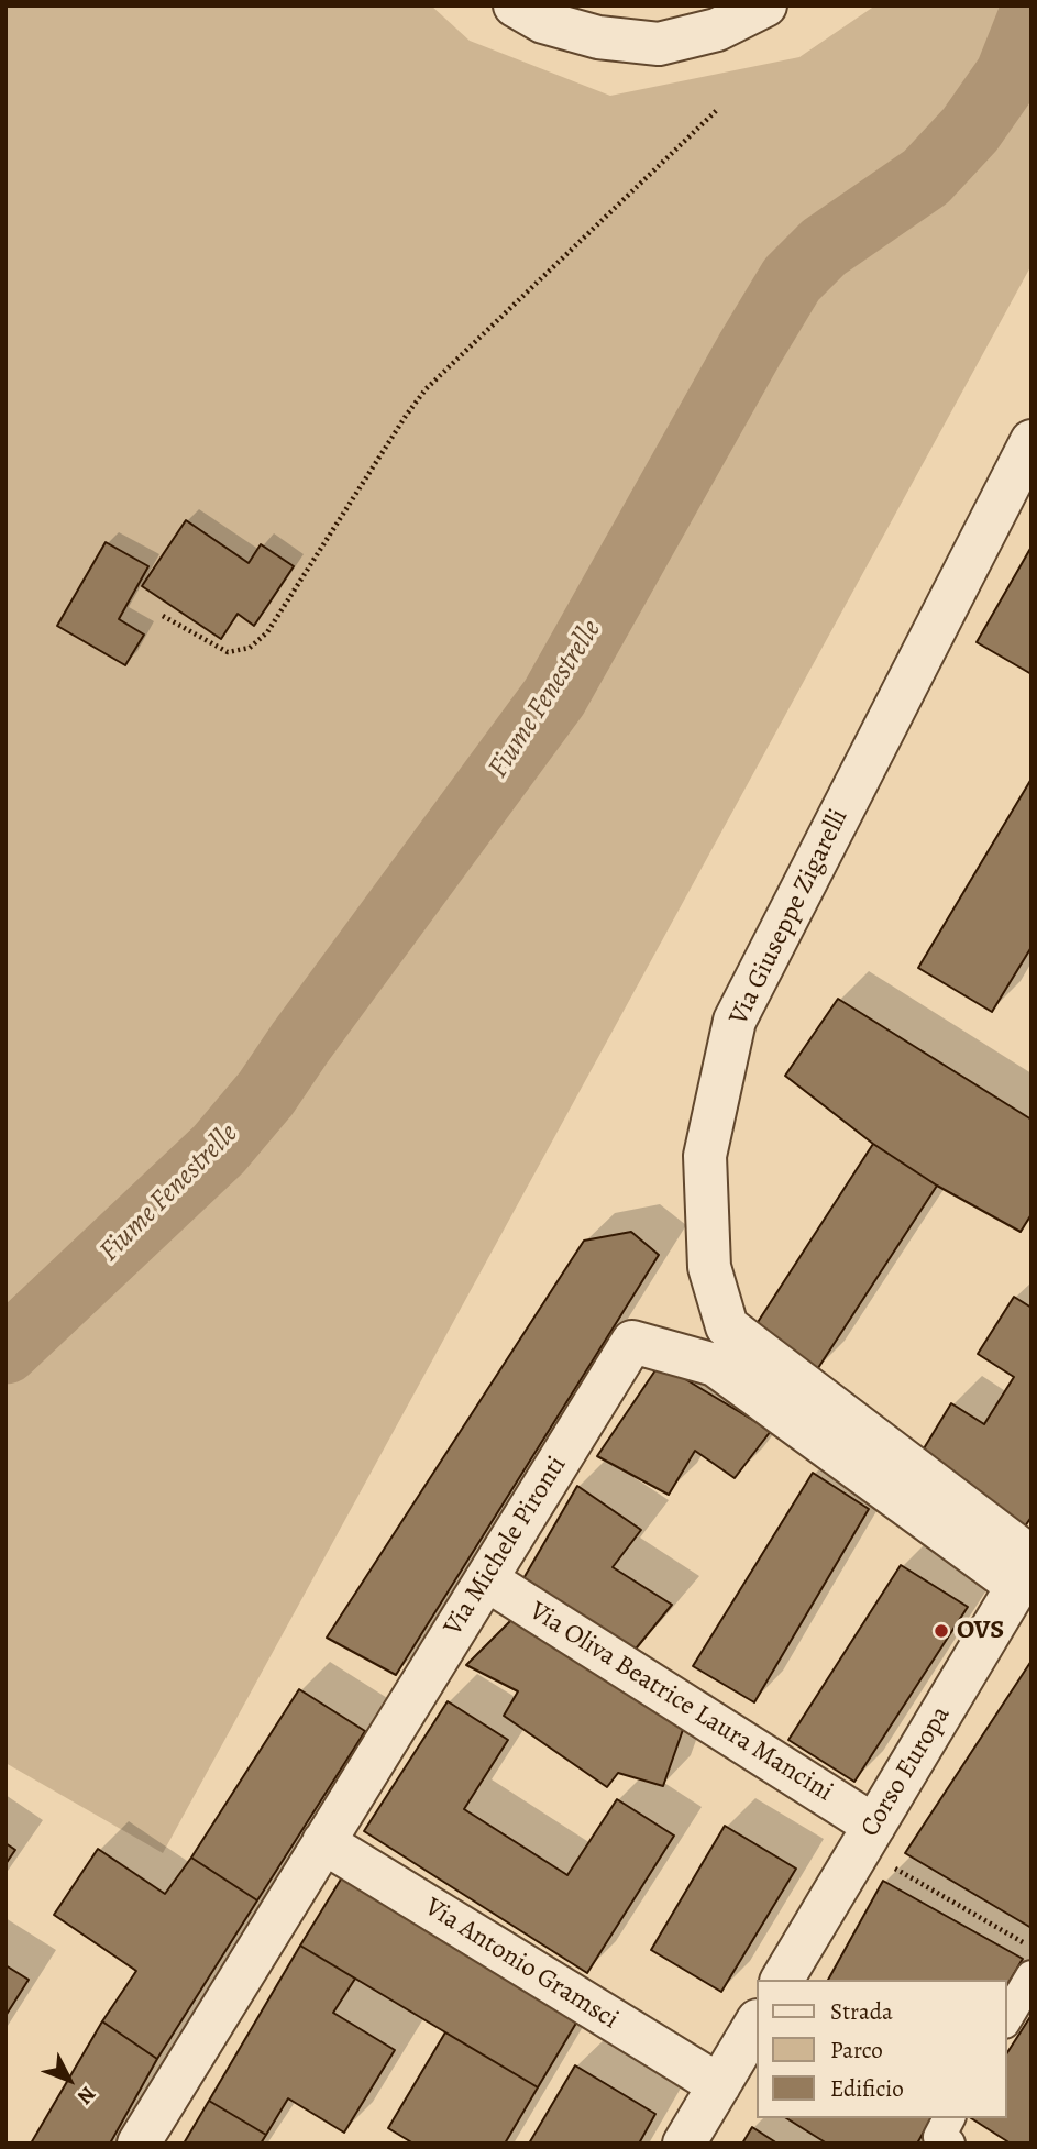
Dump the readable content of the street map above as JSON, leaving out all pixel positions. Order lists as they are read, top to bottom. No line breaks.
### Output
{"streets":{"street":["Via Giuseppe Zigarelli","Via Michele Pironti","Via Oliva Beatrice Laura Mancini","Corso Europa","Via Antonio Gramsci"]},"crossings":[["Via Giuseppe Zigarelli","Via Michele Pironti"],["Via Giuseppe Zigarelli","Corso Europa"],["Via Michele Pironti","Via Oliva Beatrice Laura Mancini"],["Via Michele Pironti","Corso Europa"],["Via Michele Pironti","Via Antonio Gramsci"],["Via Oliva Beatrice Laura Mancini","Corso Europa"]],"water":["Fiume Fenestrelle"],"places":["OVS"],"legend":["Strada","Parco","Edificio"],"north":"bottom right"}
